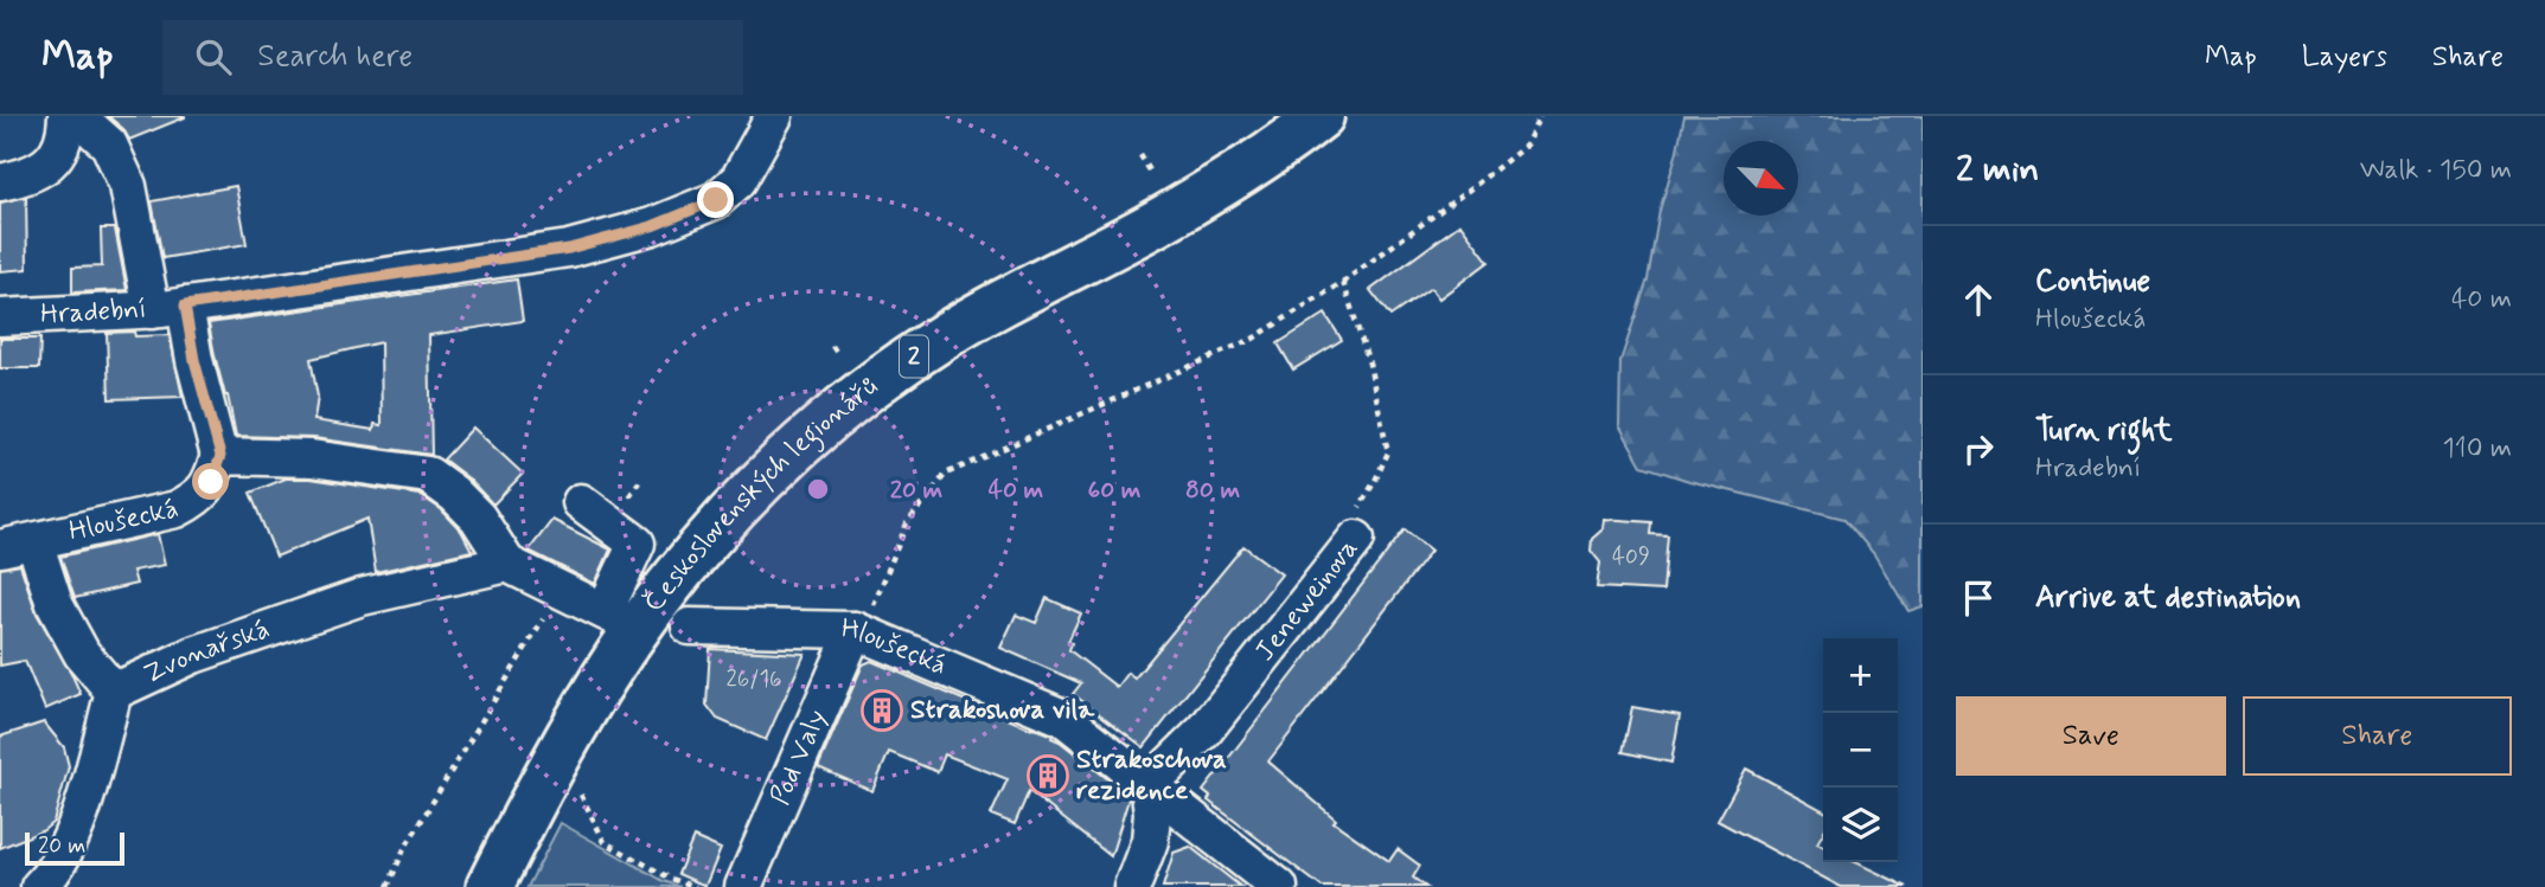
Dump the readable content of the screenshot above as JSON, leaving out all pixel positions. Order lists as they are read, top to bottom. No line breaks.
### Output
{"streets":{"main road":["2","Československých legionářů"],"street":["Hradební","Hloušecká","Jeneweinova","Zvonařská","Pod Valy"]},"crossings":[["Hloušecká","Jeneweinova"],["Hloušecká","Pod Valy"]],"places":{"building":["Strakoshova vila","Strakoschova rezidence"]},"house_numbers":["409","26/16"],"scale_bar":"20 m","north":"bottom right","page":{"header":"Map","search":"Search here","nav":["Map","Layers","Share"],"heading":["2 min","Walk · 150 m"],"list":[["Continue","Hloušecká","40 m"],["Turn right","Hradební","110 m"],"Arrive at destination"],"map_buttons":["+","−"],"buttons":["Save","Share"],"scale":"20 m"},"rings":["20 m","40 m","60 m","80 m"]}
